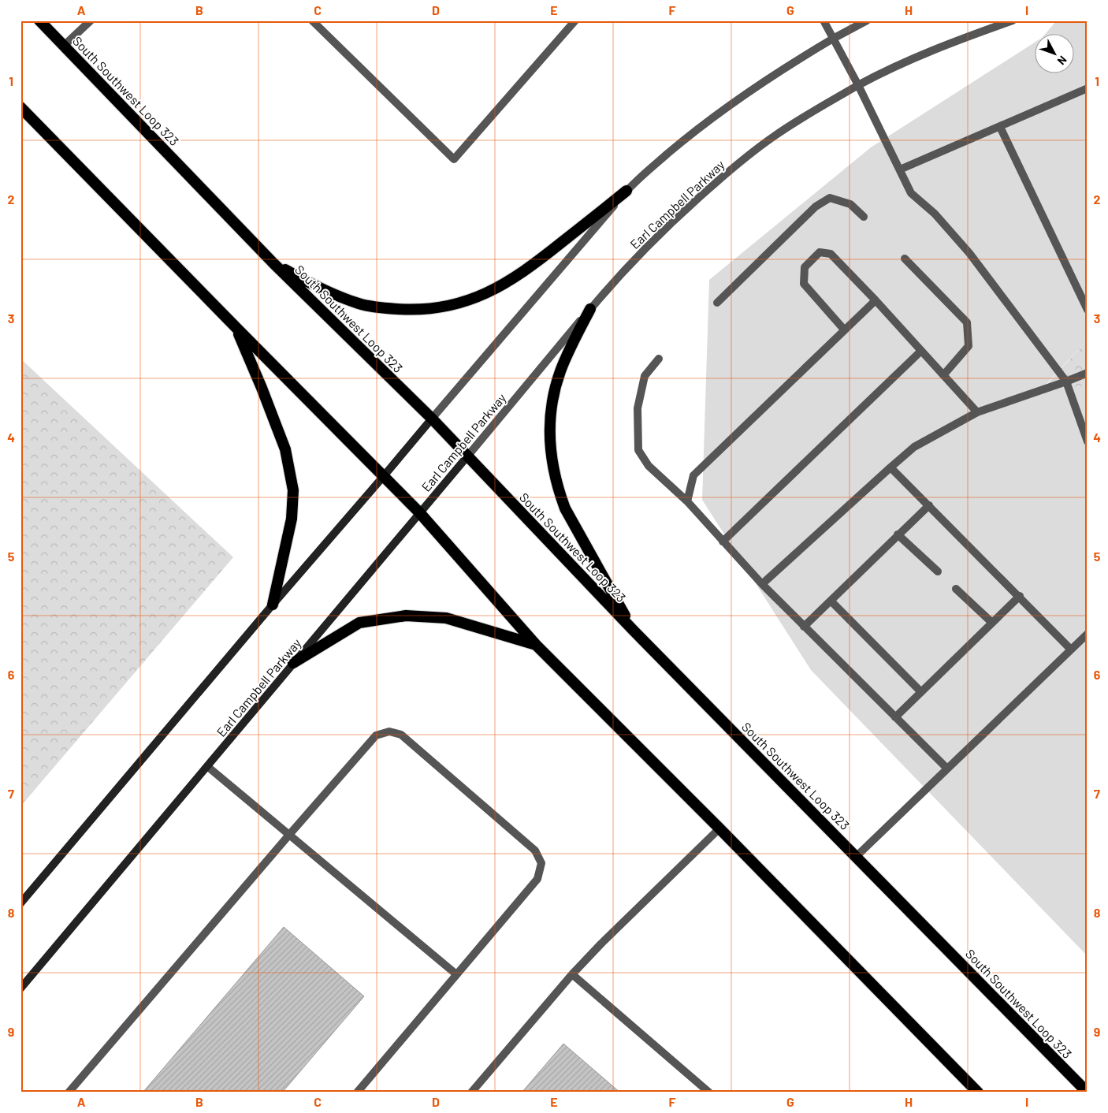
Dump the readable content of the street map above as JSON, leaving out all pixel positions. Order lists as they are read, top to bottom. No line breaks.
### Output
{"streets":{"highway":["South Southwest Loop 323"],"main road":["Earl Campbell Parkway"]},"crossings":[["South Southwest Loop 323","Earl Campbell Parkway"]],"north":"bottom right","grid":{"columns":["A","B","C","D","E","F","G","H","I"],"rows":["1","2","3","4","5","6","7","8","9"]}}
